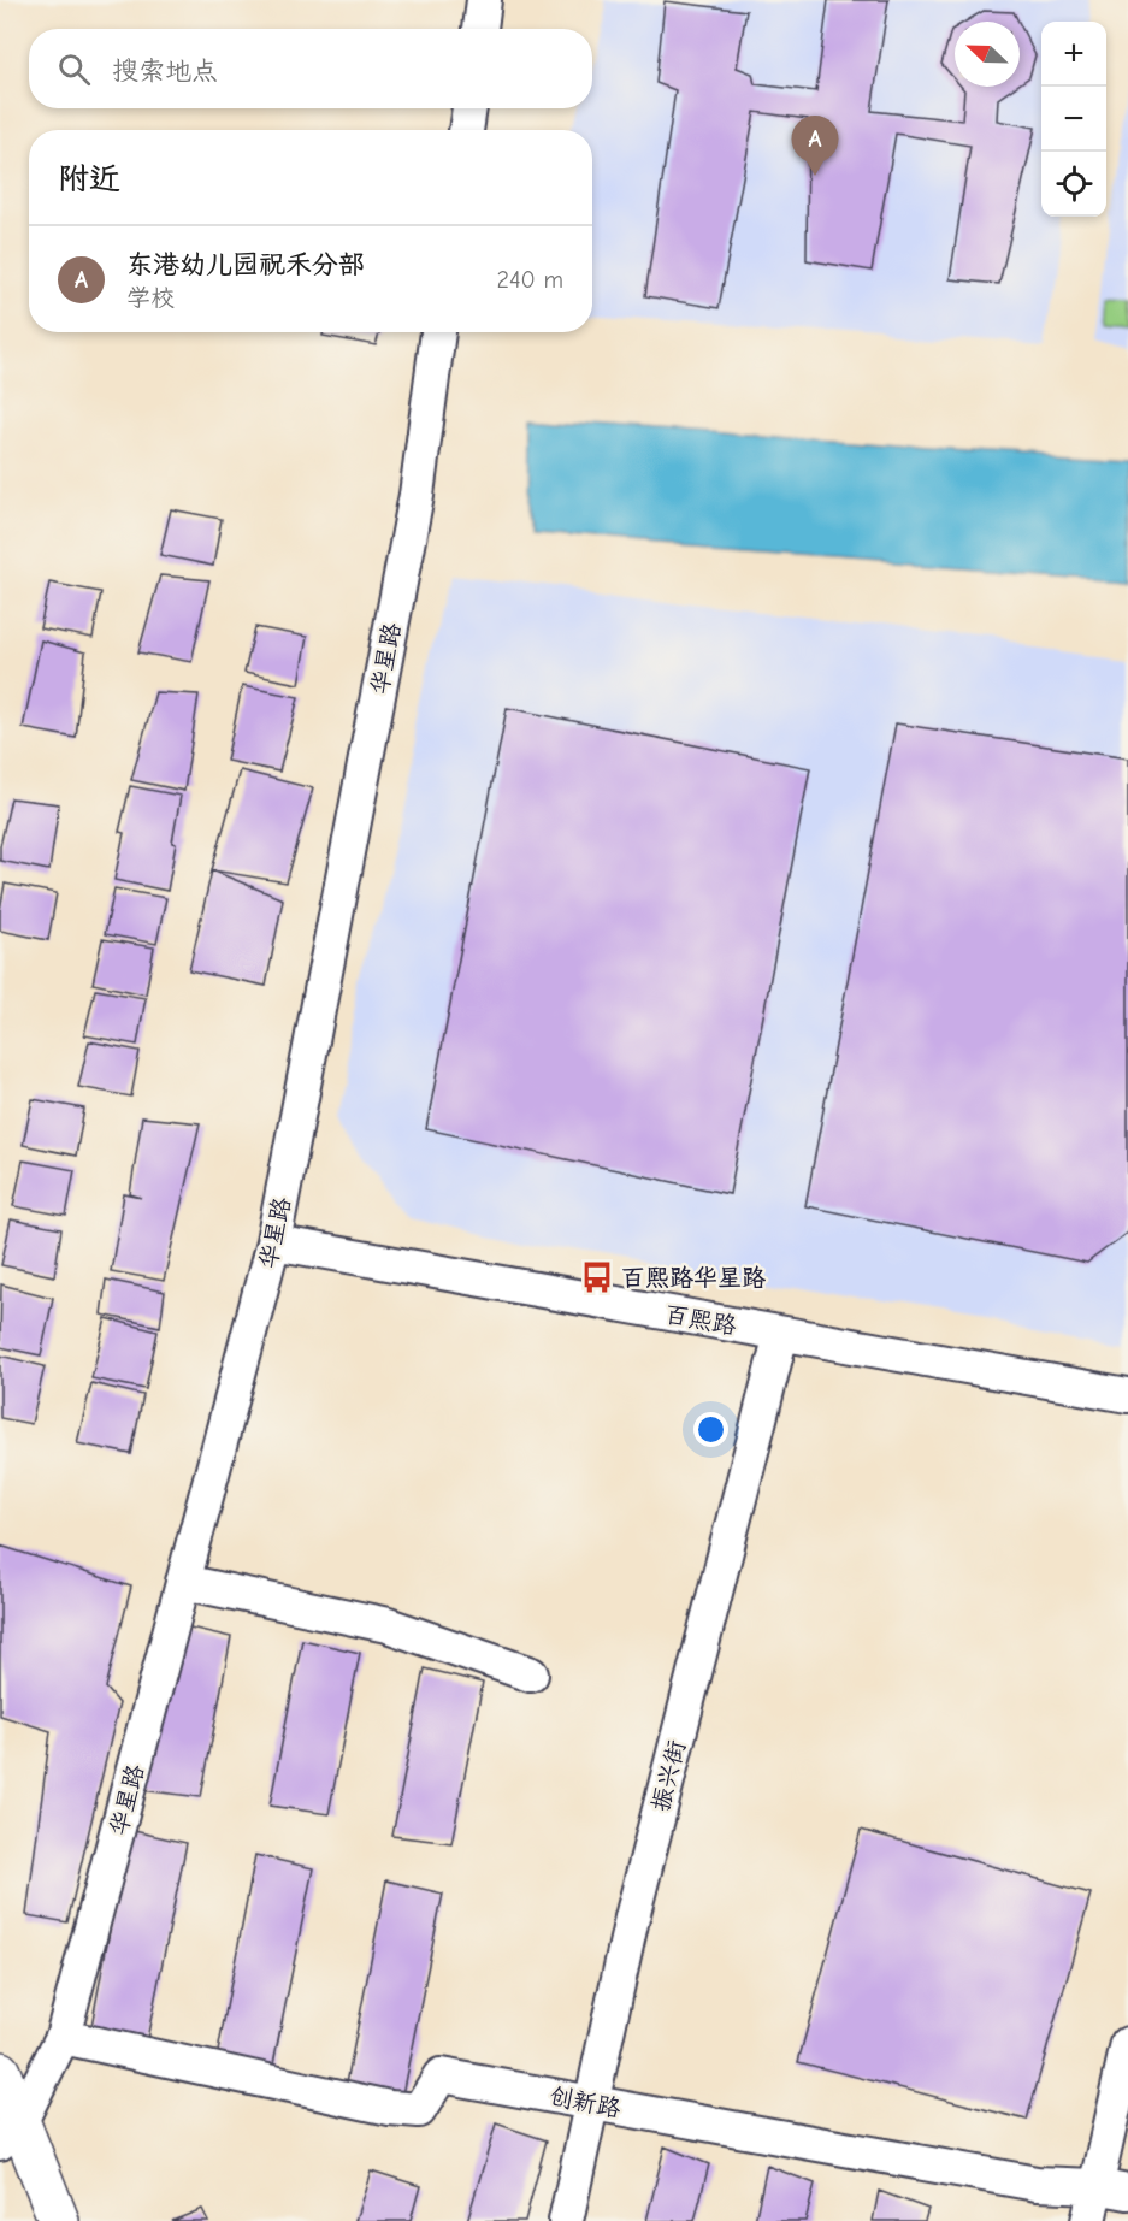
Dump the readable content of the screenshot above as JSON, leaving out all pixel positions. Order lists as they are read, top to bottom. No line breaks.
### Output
{"streets":{"street":["华星路","百熙路","振兴街","创新路"]},"crossings":[["华星路","百熙路"],["华星路","创新路"],["百熙路","振兴街"],["振兴街","创新路"]],"places":{"bus stop":["百熙路华星路"]},"north":"top left","page":{"map_buttons":["+","−"],"search":"搜索地点","pins":"A","heading":"附近","list":[{"mark":"A","name":"东港幼儿园祝禾分部","note":"学校","value":"240 m"}]}}
